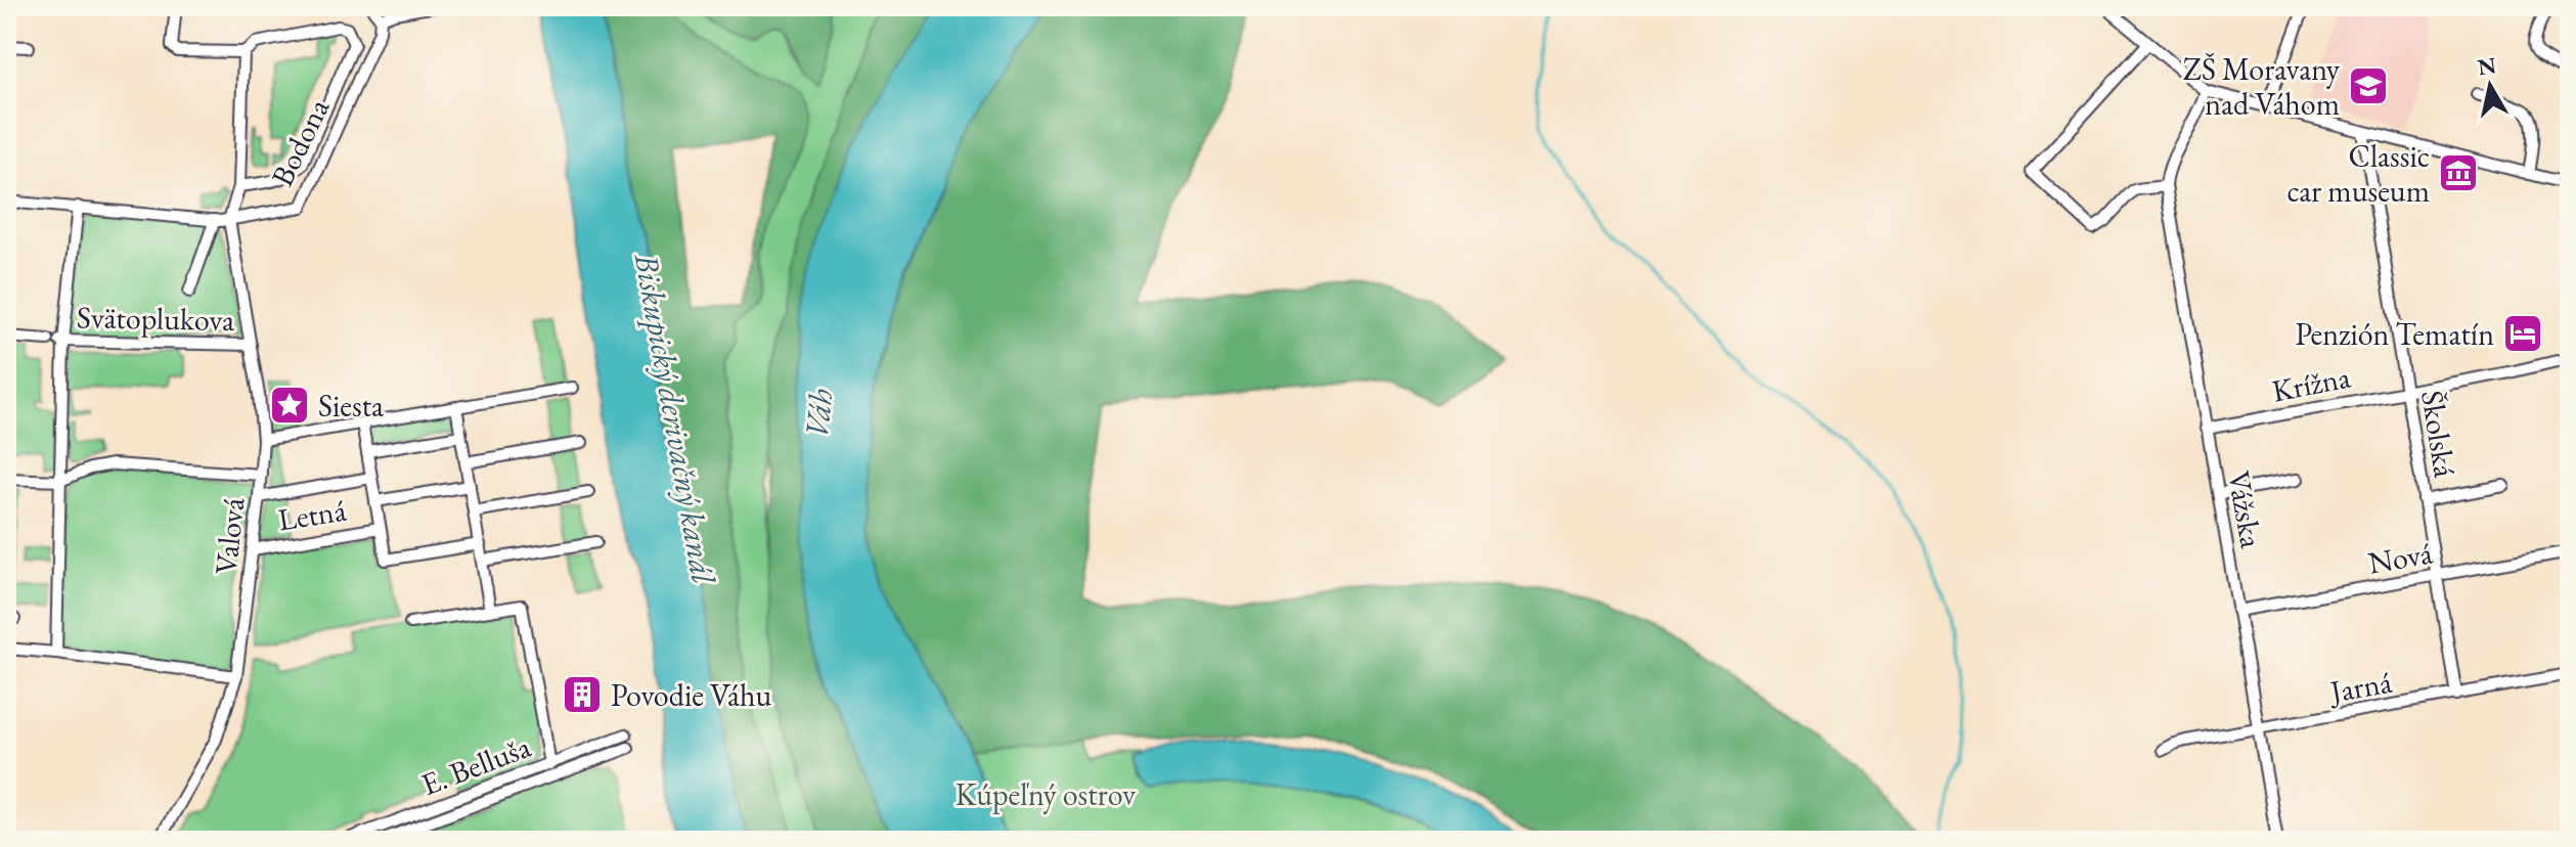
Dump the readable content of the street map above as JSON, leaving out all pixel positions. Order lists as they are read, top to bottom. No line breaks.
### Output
{"streets":{"street":["Bodona","Svätoplukova","Krížna","Školská","Vážska","Letná","Valová","Nová","Jarná","E. Belluša"]},"crossings":[["Bodona","Valová"],["Svätoplukova","Valová"],["Krížna","Školská"],["Krížna","Vážska"],["Školská","Nová"],["Školská","Jarná"],["Vážska","Nová"],["Vážska","Jarná"],["Letná","Valová"]],"water":["Váh","Biskupický derivačný kanál"],"parks":["Kúpeľný ostrov"],"places":{"school or university":["ZŠ Moravany nad Váhom"],"museum":["Classic car museum"],"hotel":["Penzión Tematín"],"place":["Siesta"],"building":["Povodie Váhu"]},"north":"top"}
